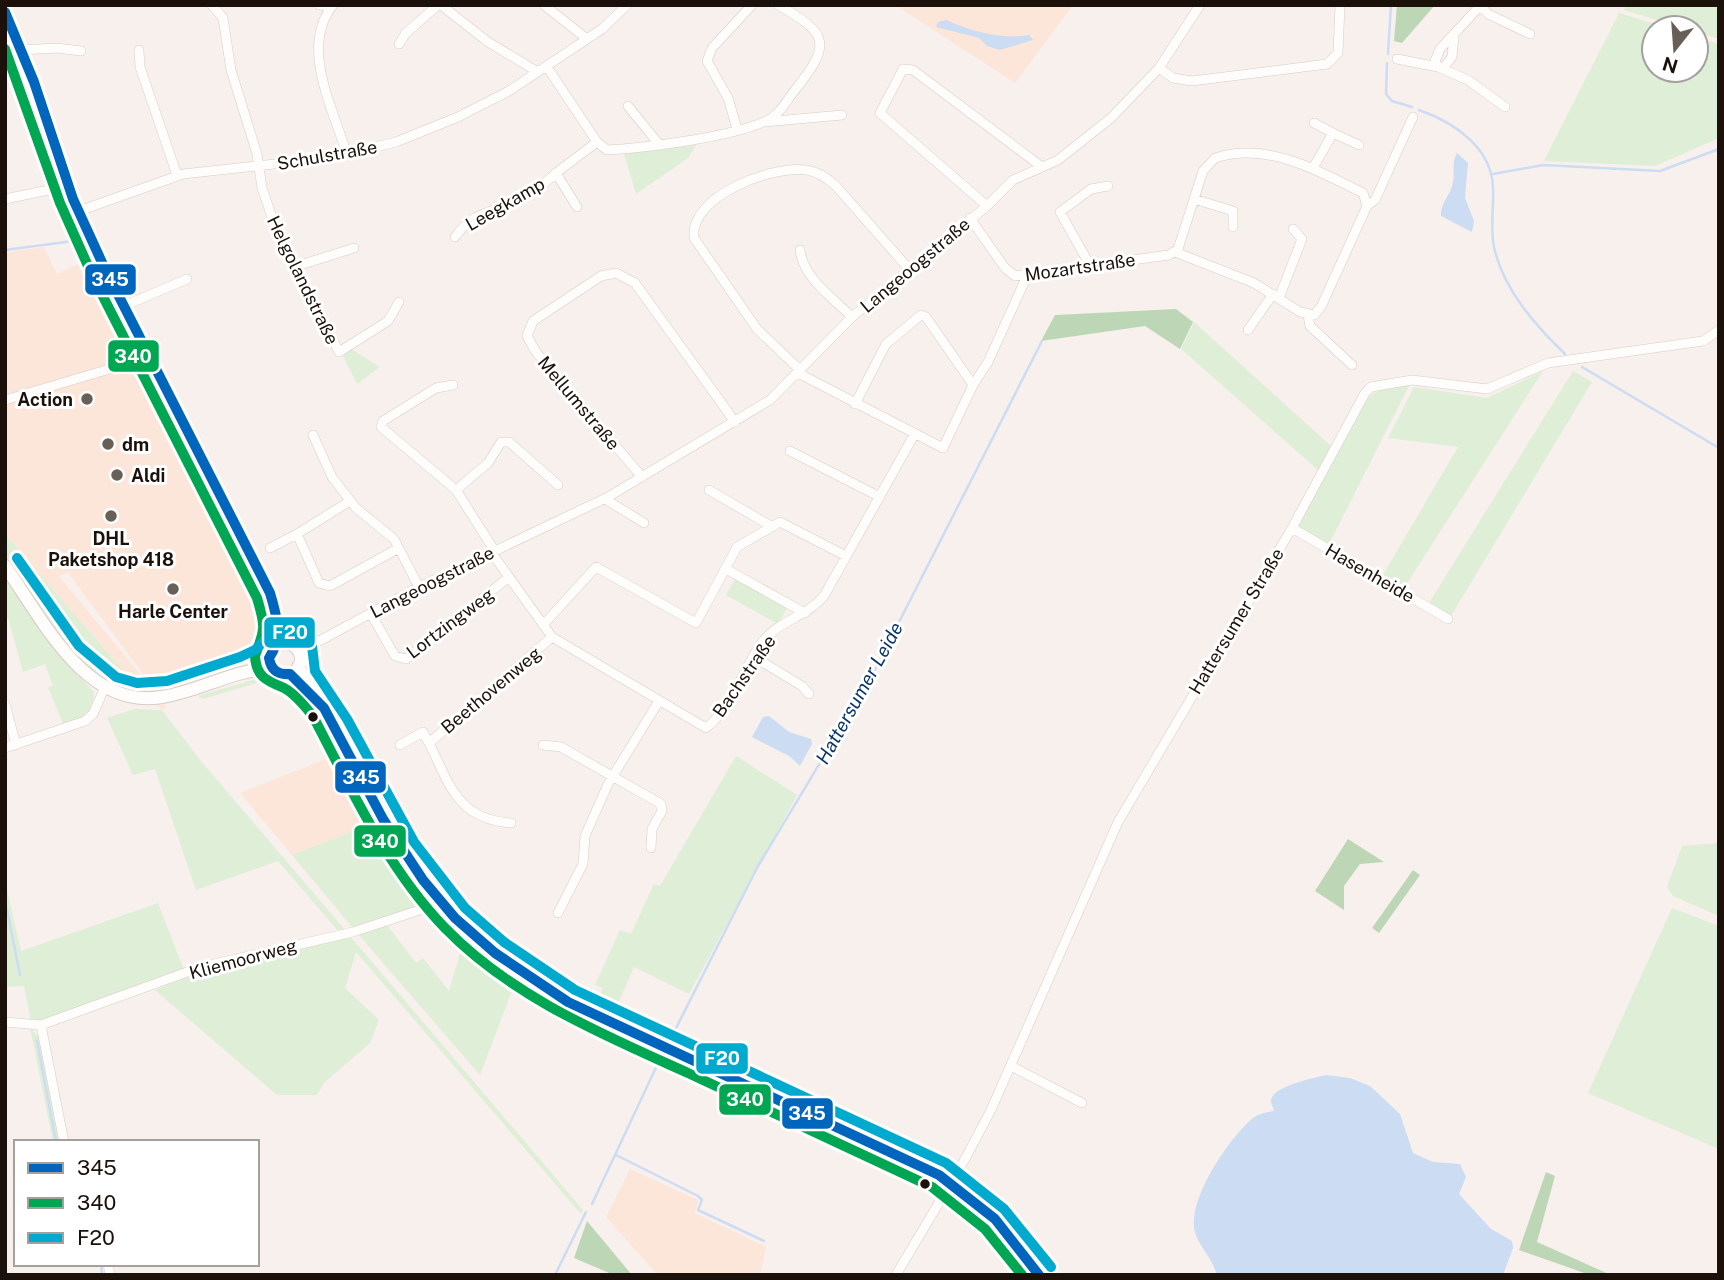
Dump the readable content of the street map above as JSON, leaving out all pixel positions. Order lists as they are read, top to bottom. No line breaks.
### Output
{"streets":{"street":["Schulstraße","Leegkamp","Langeoogstraße","Mozartstraße","Helgolandstraße","Mellumstraße","Hasenheide","Hattersumer Straße","Lortzingweg","Bachstraße","Beethovenweg","Kliemoorweg"]},"crossings":[["Schulstraße","Helgolandstraße"],["Langeoogstraße","Mozartstraße"],["Langeoogstraße","Mellumstraße"],["Langeoogstraße","Lortzingweg"],["Langeoogstraße","Bachstraße"],["Hasenheide","Hattersumer Straße"],["Lortzingweg","Bachstraße"],["Bachstraße","Beethovenweg"]],"water":["Hattersumer Leide"],"places":["Action","dm","Aldi","DHL Paketshop 418","Harle Center"],"lines":["transit line 345","transit line 340","transit line F20"],"legend":["345","340","F20"],"north":"bottom"}
